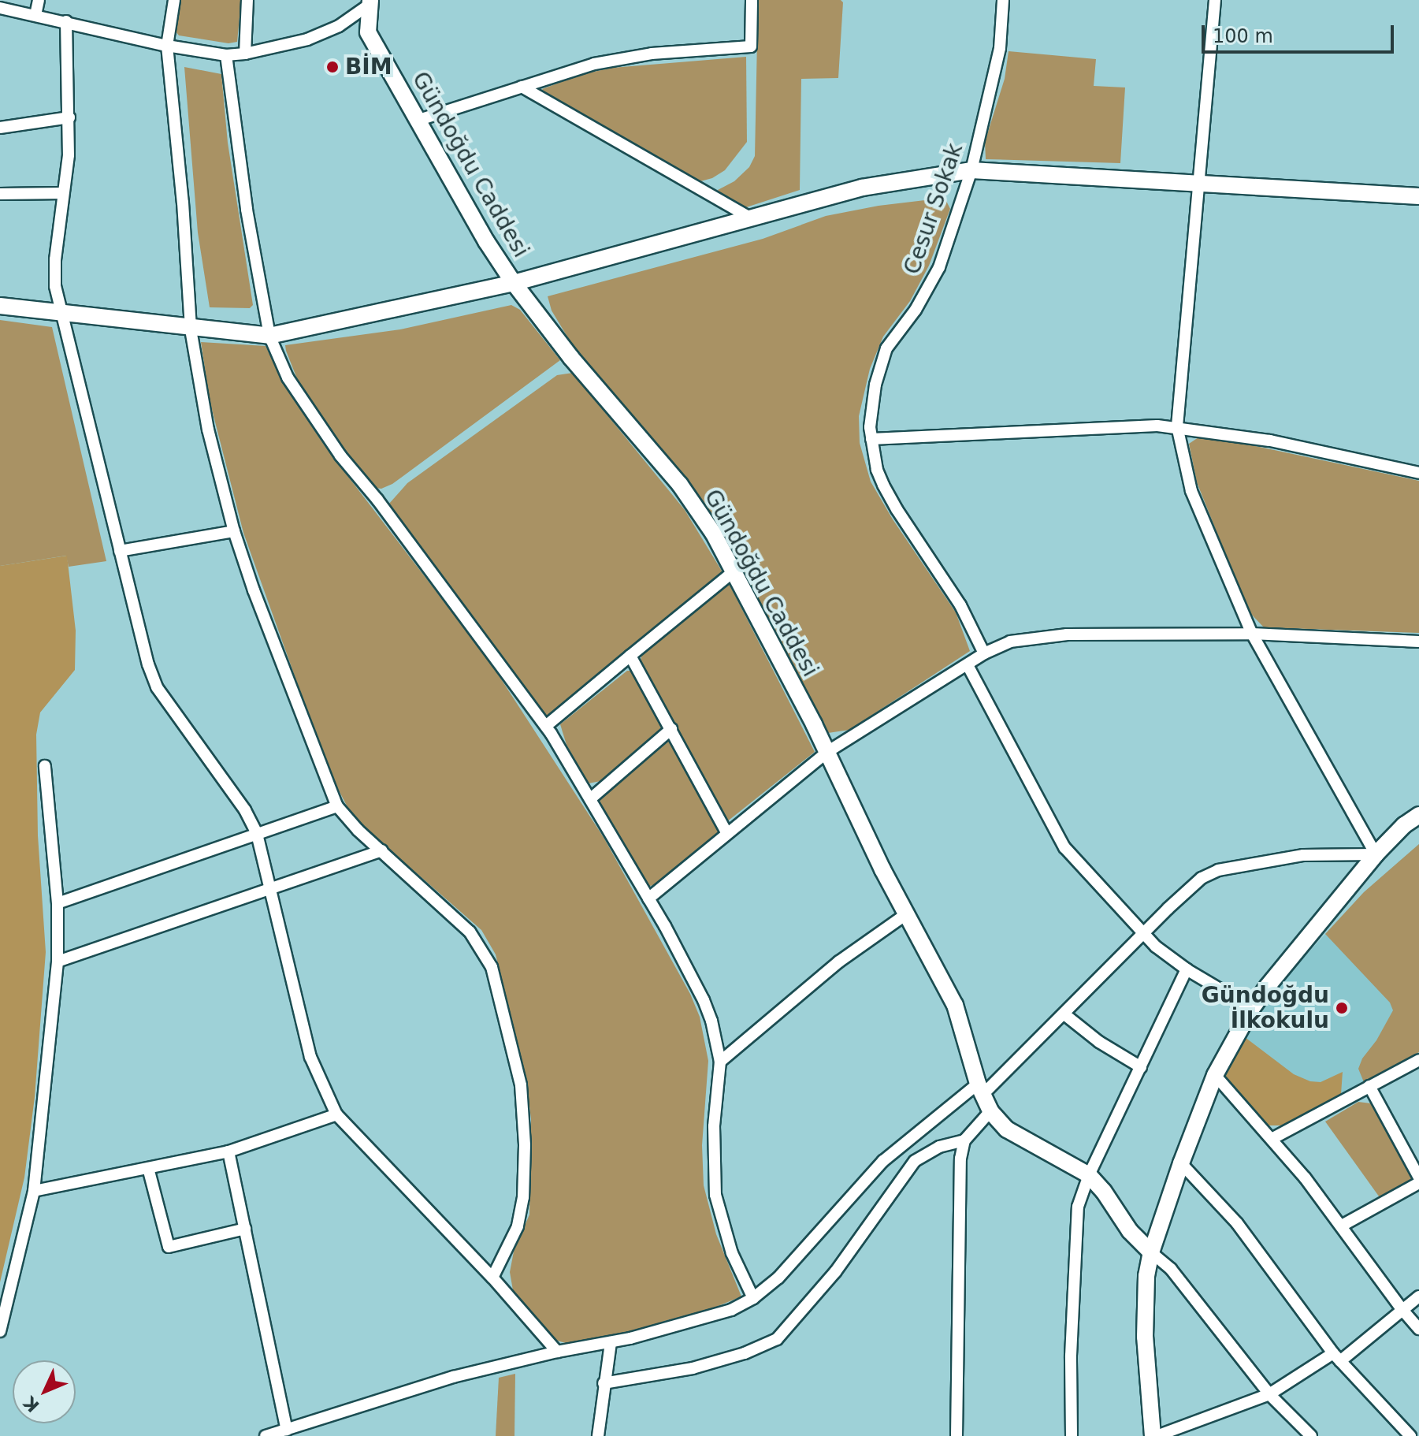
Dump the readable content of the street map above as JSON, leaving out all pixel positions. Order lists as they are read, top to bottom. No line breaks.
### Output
{"streets":{"street":["Gündoğdu Caddesi","Cesur Sokak"]},"places":["BİM","Gündoğdu İlkokulu"],"scale_bar":"100 m","north":"bottom left"}
